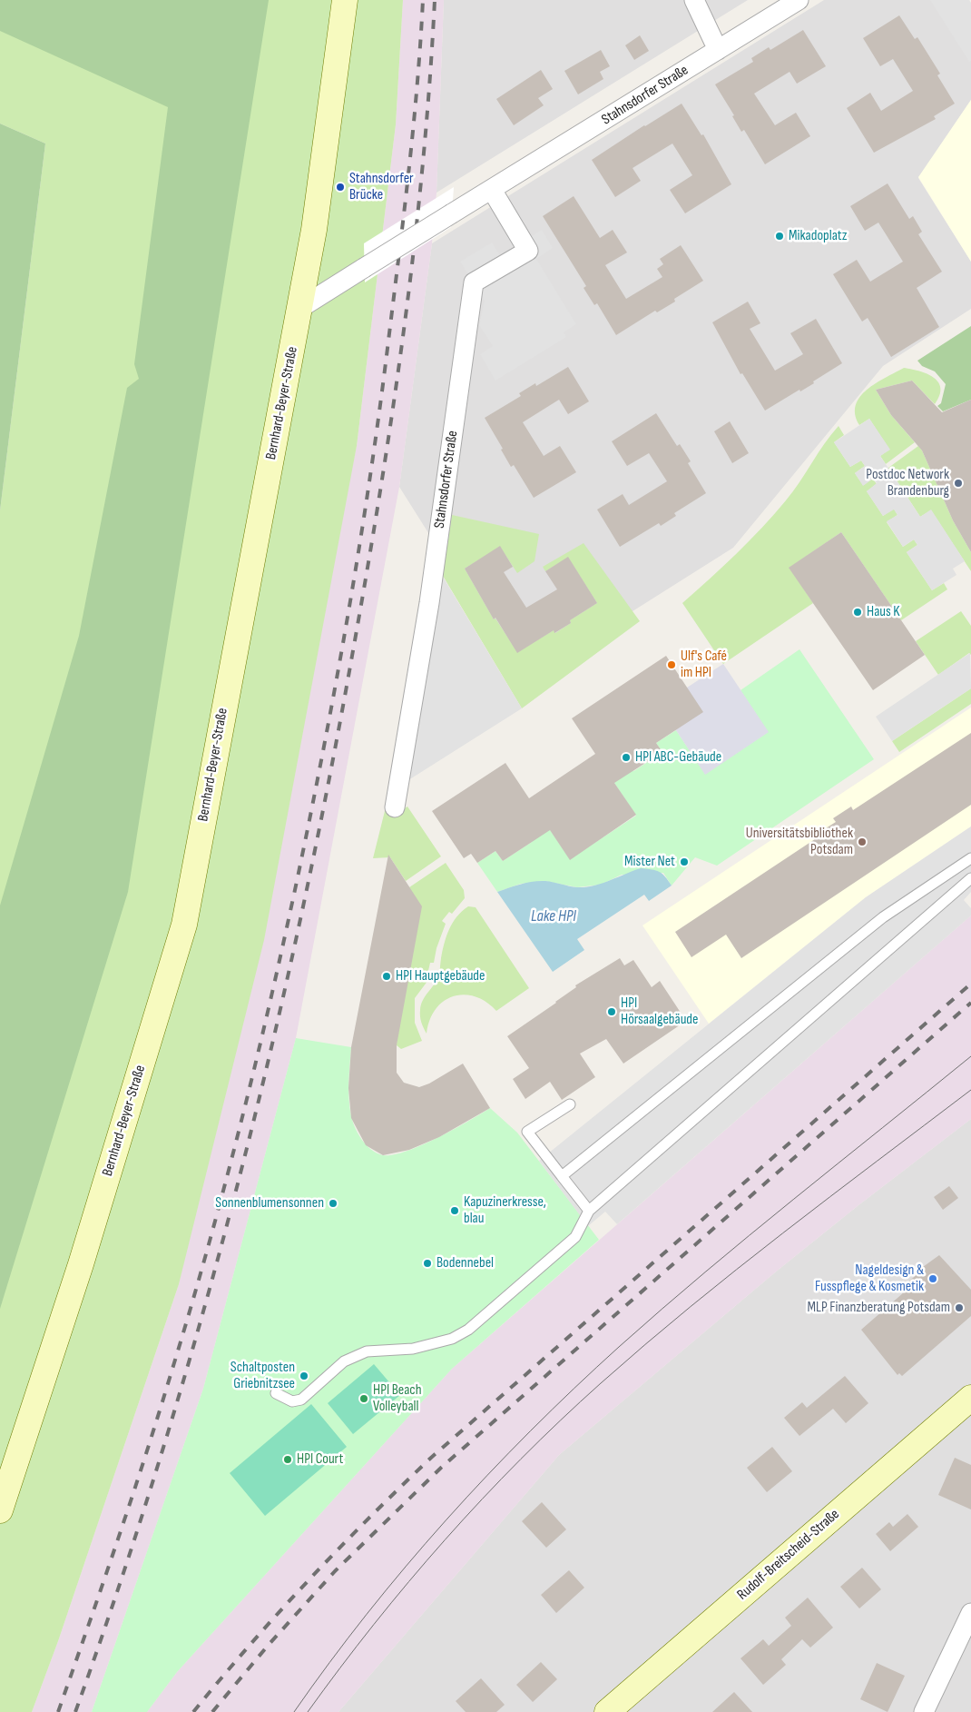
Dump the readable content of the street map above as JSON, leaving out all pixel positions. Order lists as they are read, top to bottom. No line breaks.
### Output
{"streets":{"street":["Stahnsdorfer Straße","Bernhard-Beyer-Straße","Rudolf-Breitscheid-Straße"]},"crossings":[["Stahnsdorfer Straße","Bernhard-Beyer-Straße"]],"water":["Lake HPI"],"places":["Stahnsdorfer Brücke","Mikadoplatz","Postdoc Network Brandenburg","Haus K","Ulf's Café im HPI","HPI ABC-Gebäude","Universitätsbibliothek Potsdam","Mister Net","HPI Hauptgebäude","HPI Hörsaalgebäude","Sonnenblumensonnen","Kapuzinerkresse, blau","Bodennebel","Nageldesign & Fusspflege & Kosmetik","MLP Finanzberatung Potsdam","Schaltposten Griebnitzsee","HPI Beach Volleyball","HPI Court"]}
